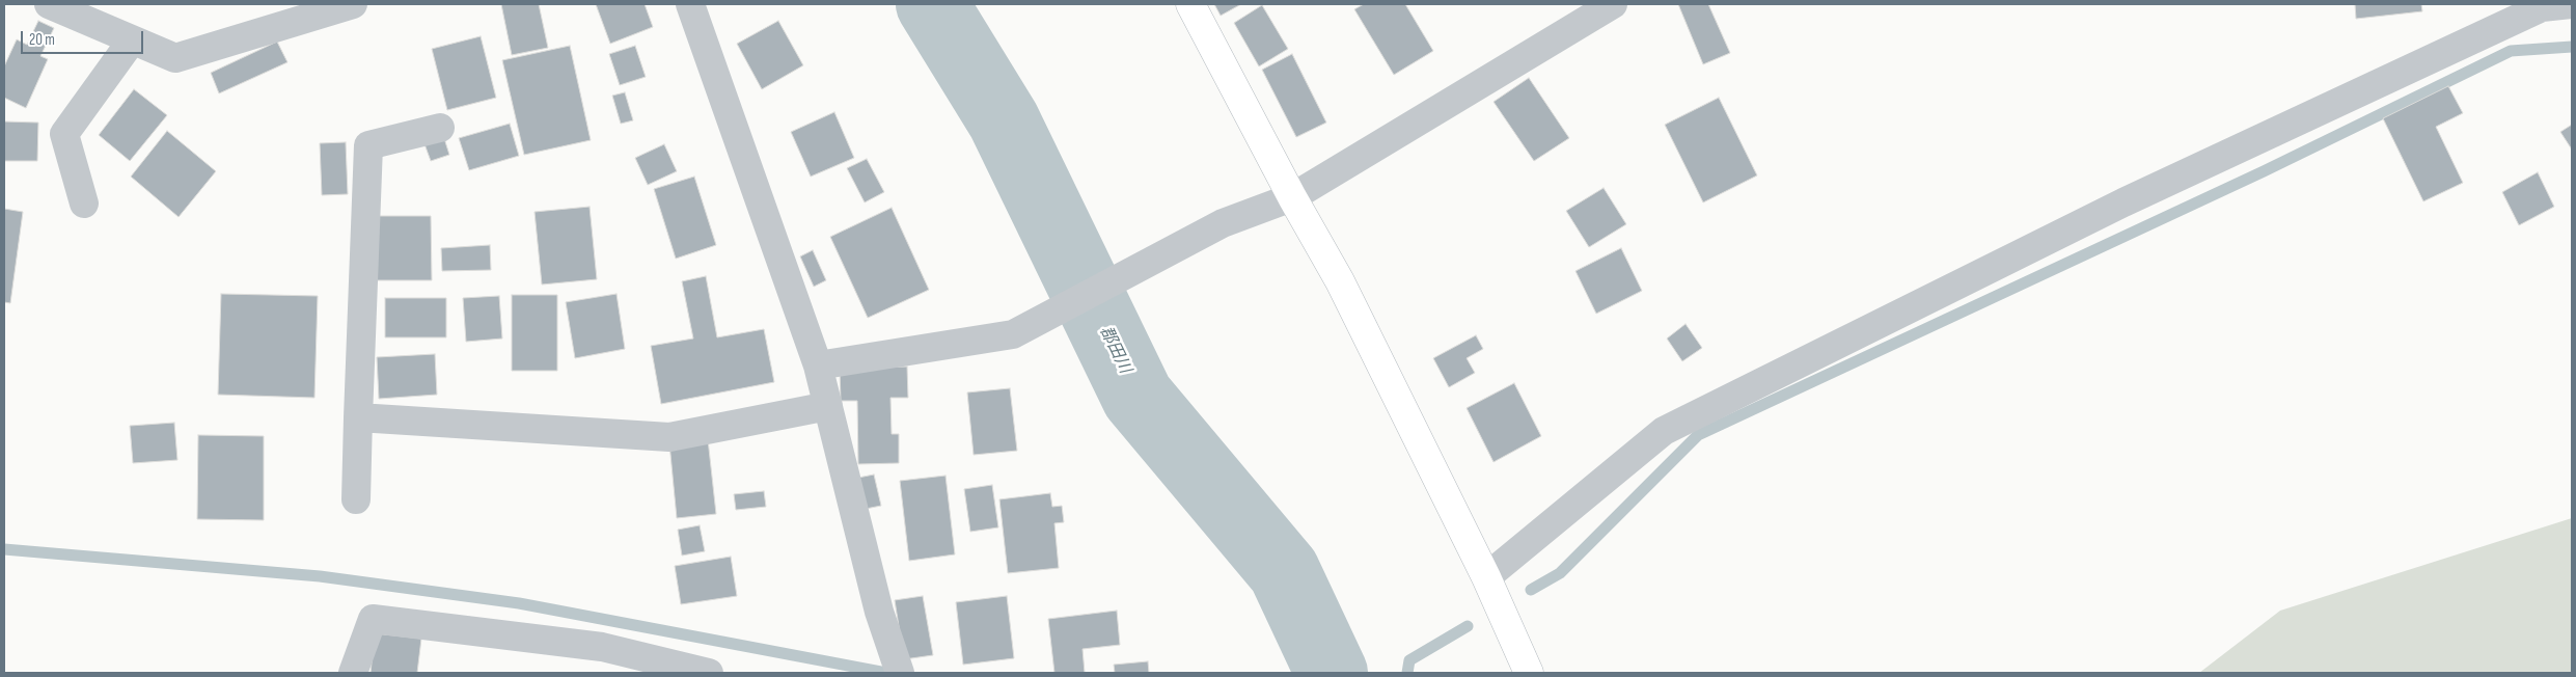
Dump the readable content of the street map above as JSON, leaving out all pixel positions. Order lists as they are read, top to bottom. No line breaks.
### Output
{"water":["郡田川"],"scale_bar":"20 m"}
